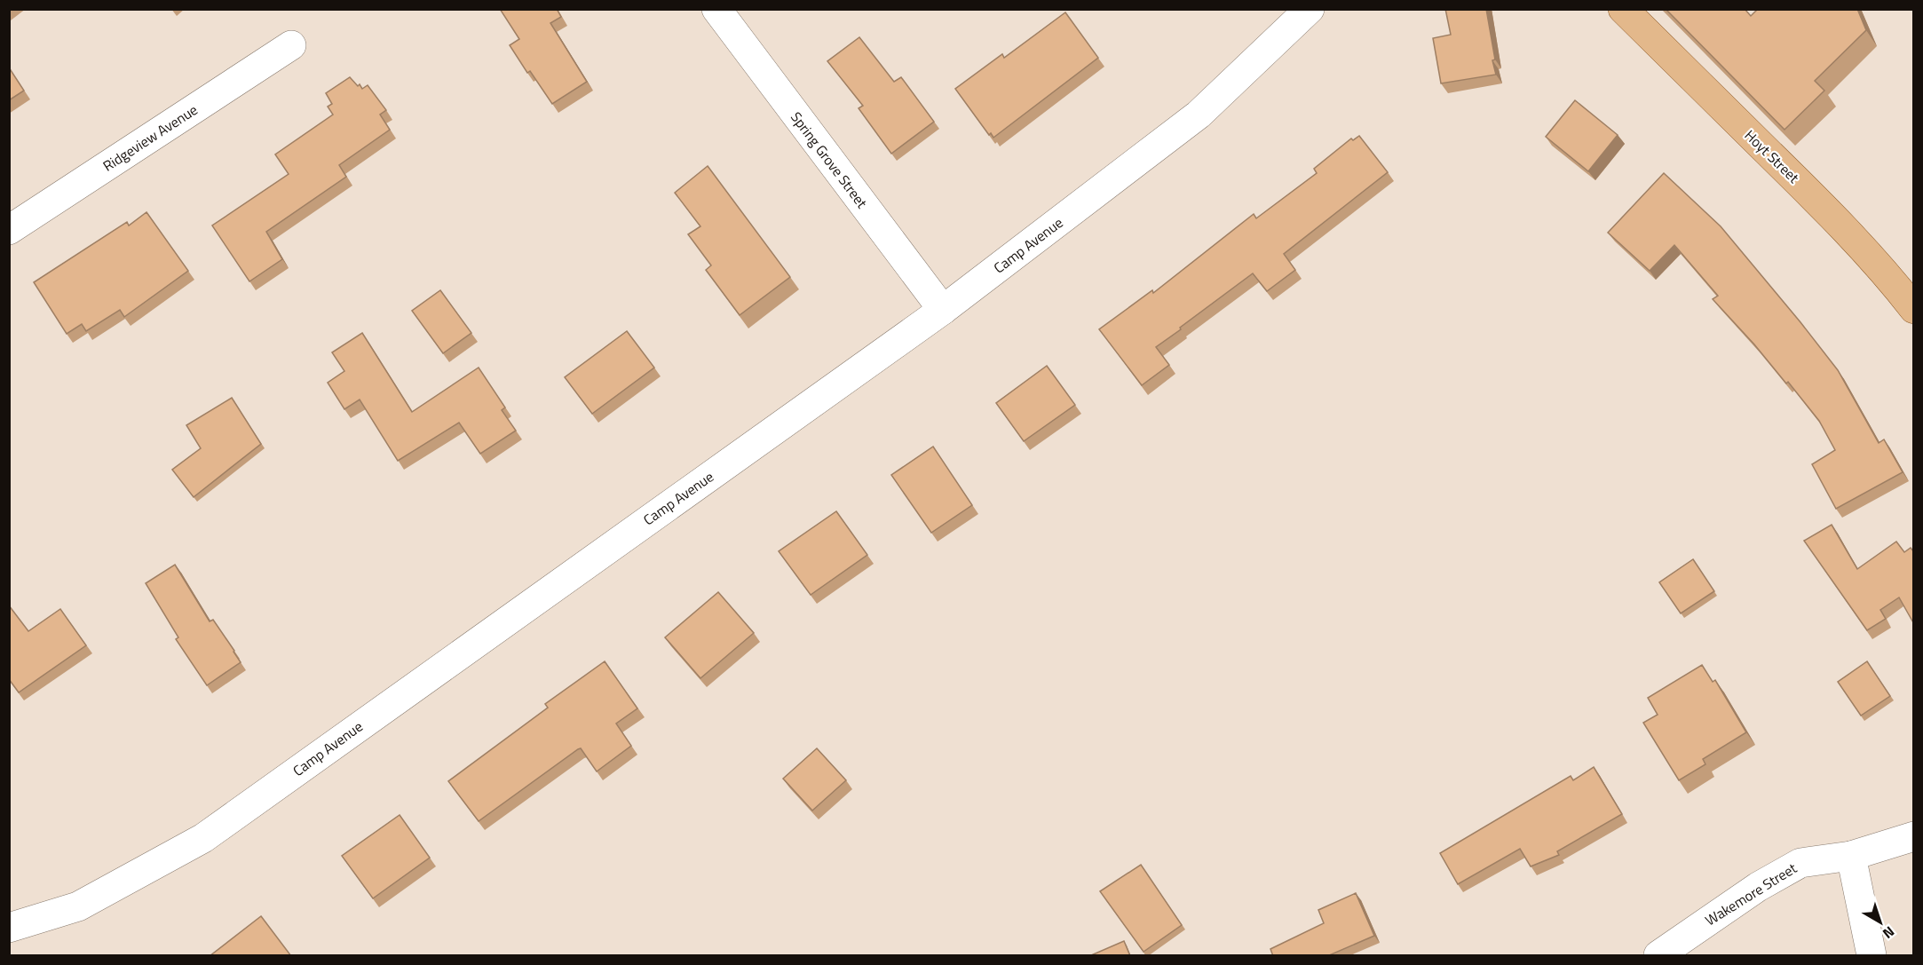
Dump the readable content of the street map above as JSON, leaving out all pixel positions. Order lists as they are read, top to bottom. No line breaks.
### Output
{"streets":{"main road":["Hoyt Street"],"street":["Ridgeview Avenue","Spring Grove Street","Camp Avenue","Wakemore Street"]},"crossings":[["Spring Grove Street","Camp Avenue"]],"north":"bottom right"}
